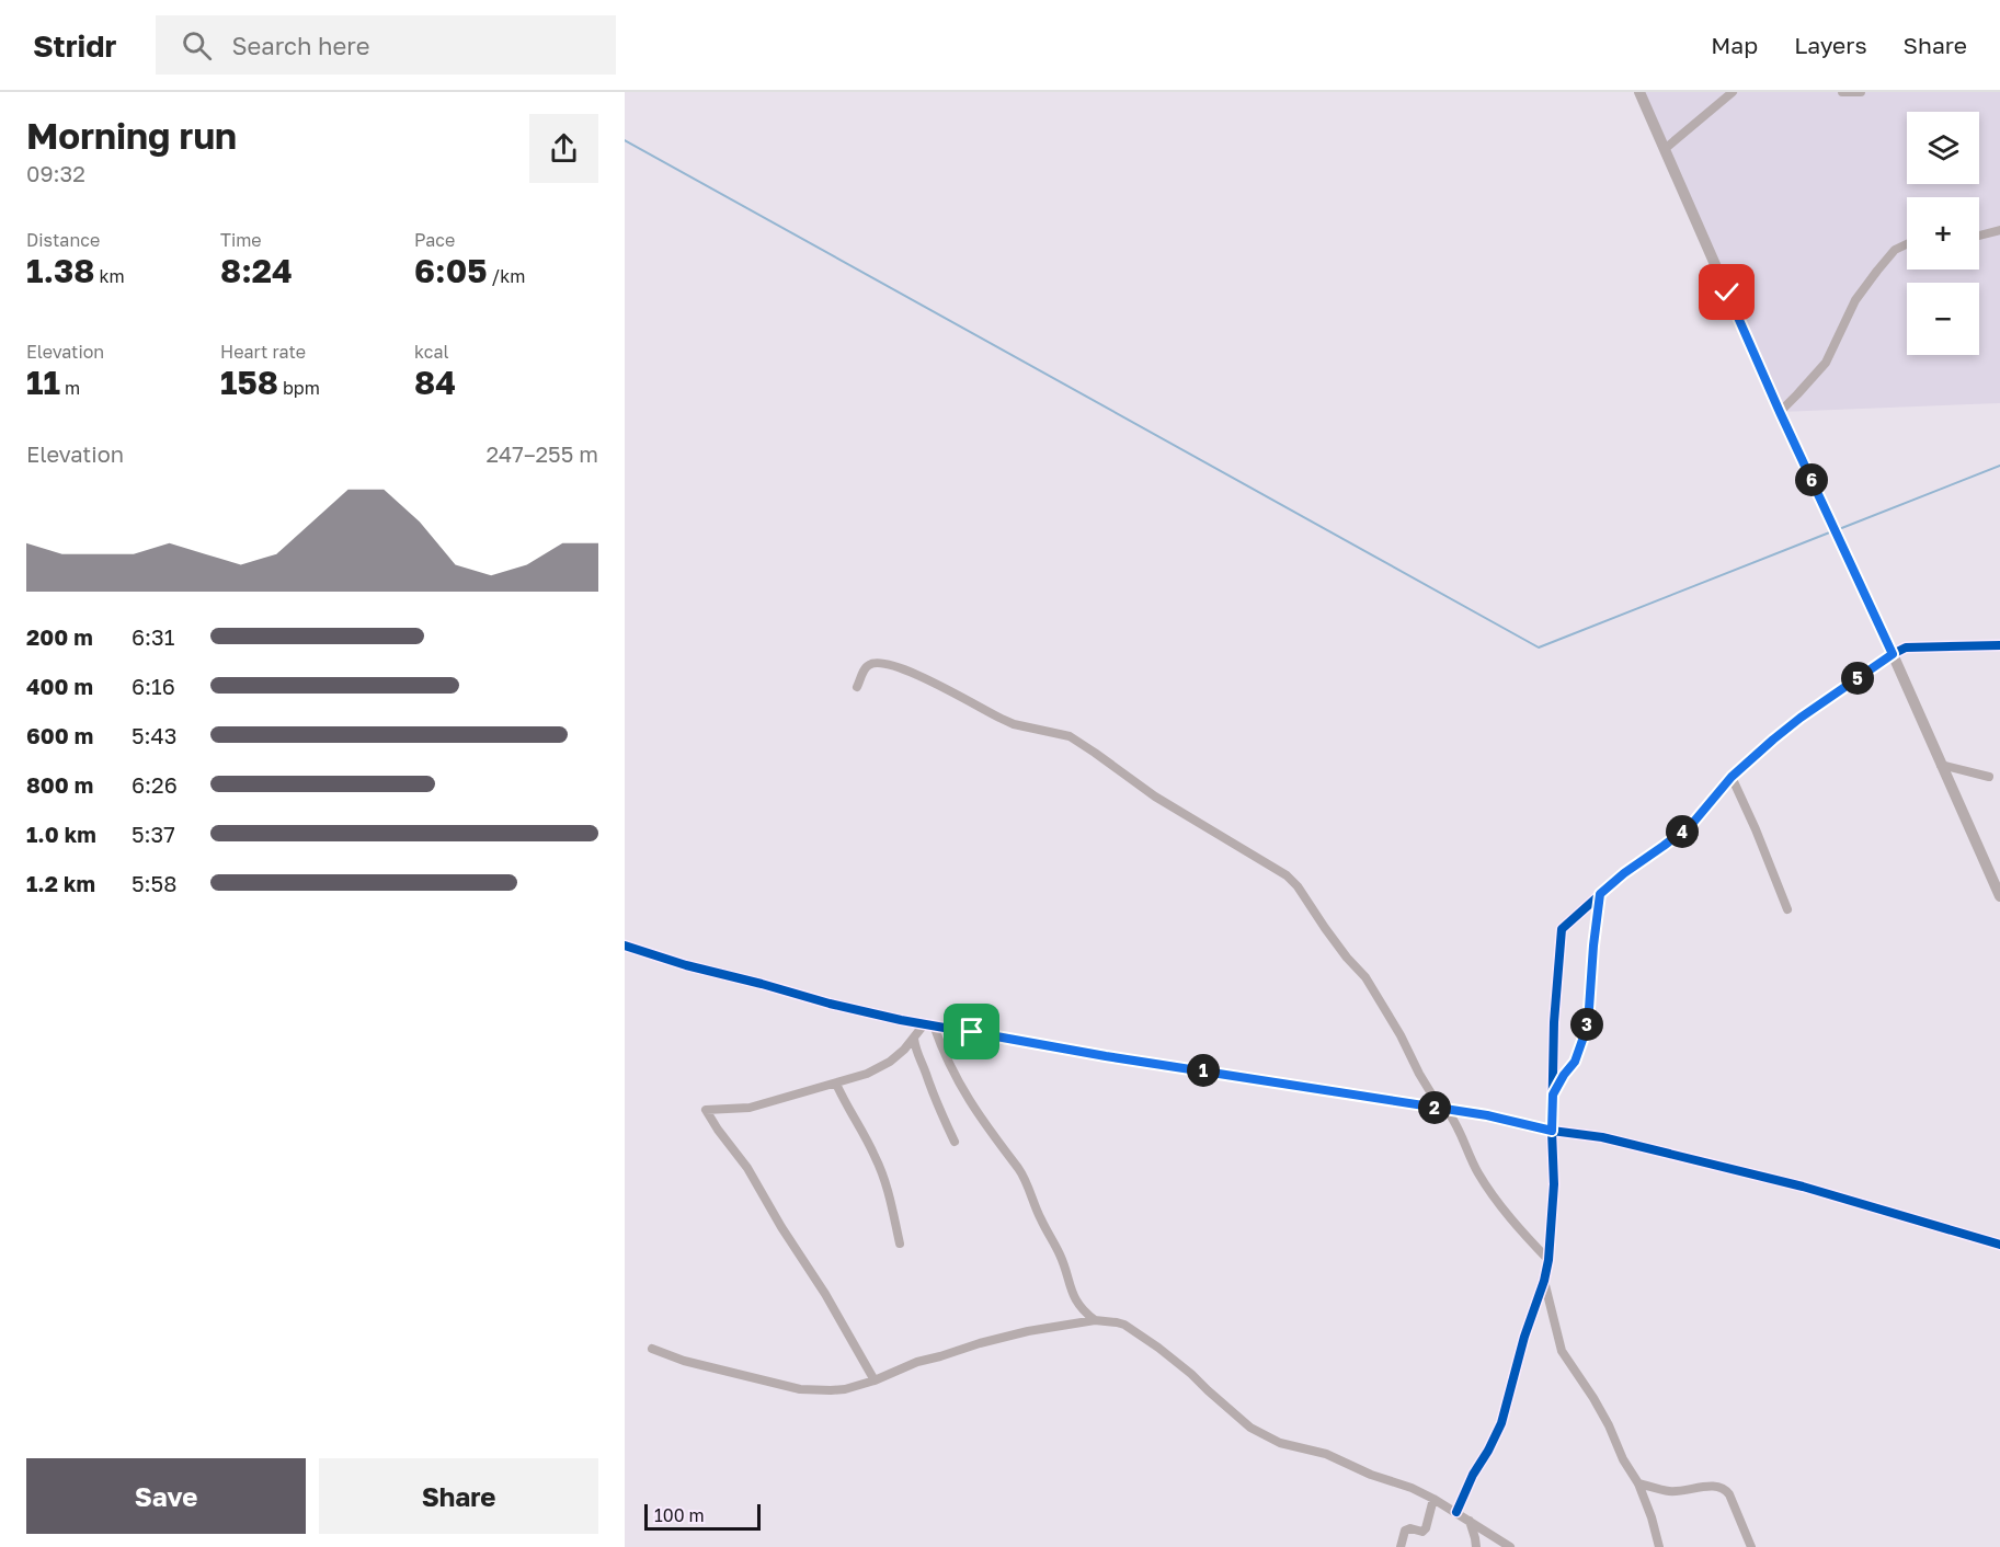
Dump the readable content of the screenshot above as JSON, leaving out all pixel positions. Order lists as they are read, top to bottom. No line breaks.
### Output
{"scale_bar":"100 m","page":{"header":"Stridr","search":"Search here","nav":["Map","Layers","Share"],"heading":["Morning run","09:32"],"map_buttons":["+","−"],"stats":[["Distance","1.38 km"],["Time","8:24"],["Pace","6:05 /km"],["Elevation","11 m"],["Heart rate","158 bpm"],["kcal","84"]],"chart":["Elevation","247–255 m"],"pins":["6","5","4","3","1","2"],"list":[{"name":"200 m","note":"6:31"},{"name":"400 m","note":"6:16"},{"name":"600 m","note":"5:43"},{"name":"800 m","note":"6:26"},{"name":"1.0 km","note":"5:37"},{"name":"1.2 km","note":"5:58"}],"buttons":["Save","Share"],"scale":"100 m"}}
